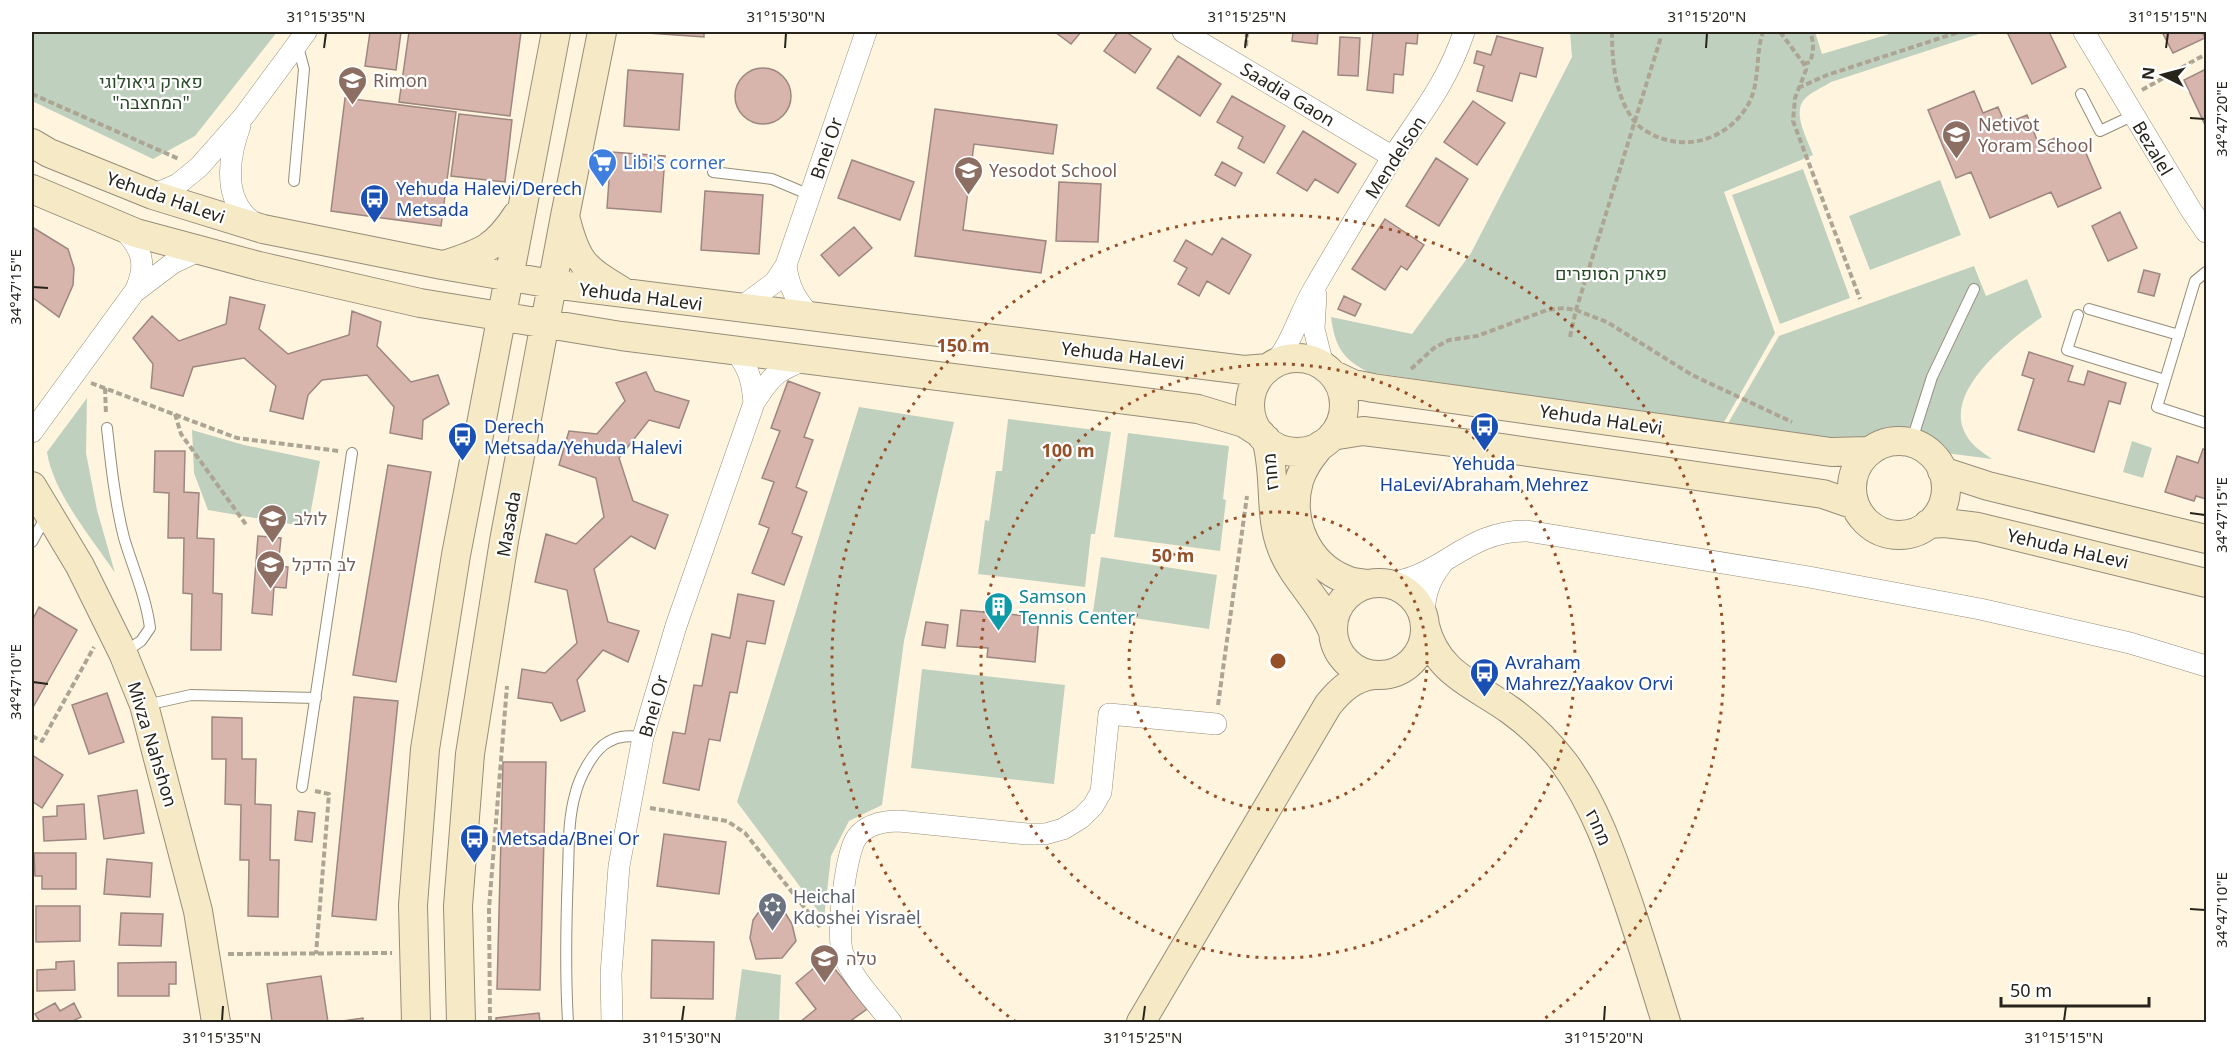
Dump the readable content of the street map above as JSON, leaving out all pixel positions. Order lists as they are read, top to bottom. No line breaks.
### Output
{"streets":{"main road":["Yehuda HaLevi","מחרז","Masada","Mivza Nahshon"],"street":["Saadia Gaon","Bnei Or","Bezalel","Mendelson"]},"crossings":[["Saadia Gaon","Mendelson"],["Bnei Or","Yehuda HaLevi"],["Mendelson","Yehuda HaLevi"],["Mendelson","מחרז"],["Yehuda HaLevi","מחרז"],["Yehuda HaLevi","Masada"]],"parks":["פארק גיאולוגי \"המחצבה\"","פארק הסופרים"],"places":{"school or university":["Rimon","Netivot Yoram School","Yesodot School","לולב","לב הדקל","טלה"],"supermarket":["Libi's corner"],"bus stop":["Yehuda Halevi/Derech Metsada","Yehuda HaLevi/Abraham Mehrez","Derech Metsada/Yehuda Halevi","Avraham Mahrez/Yaakov Orvi","Metsada/Bnei Or"],"building":["Samson Tennis Center"],"synagogue":["Heichal Kdoshei Yisrael"]},"scale_bar":"50 m","north":"left","coordinates":["31°15'35\"N","31°15'30\"N","31°15'25\"N","31°15'20\"N","31°15'15\"N","34°47'20\"E","34°47'15\"E","34°47'10\"E"],"rings":["150 m","100 m","50 m"]}
